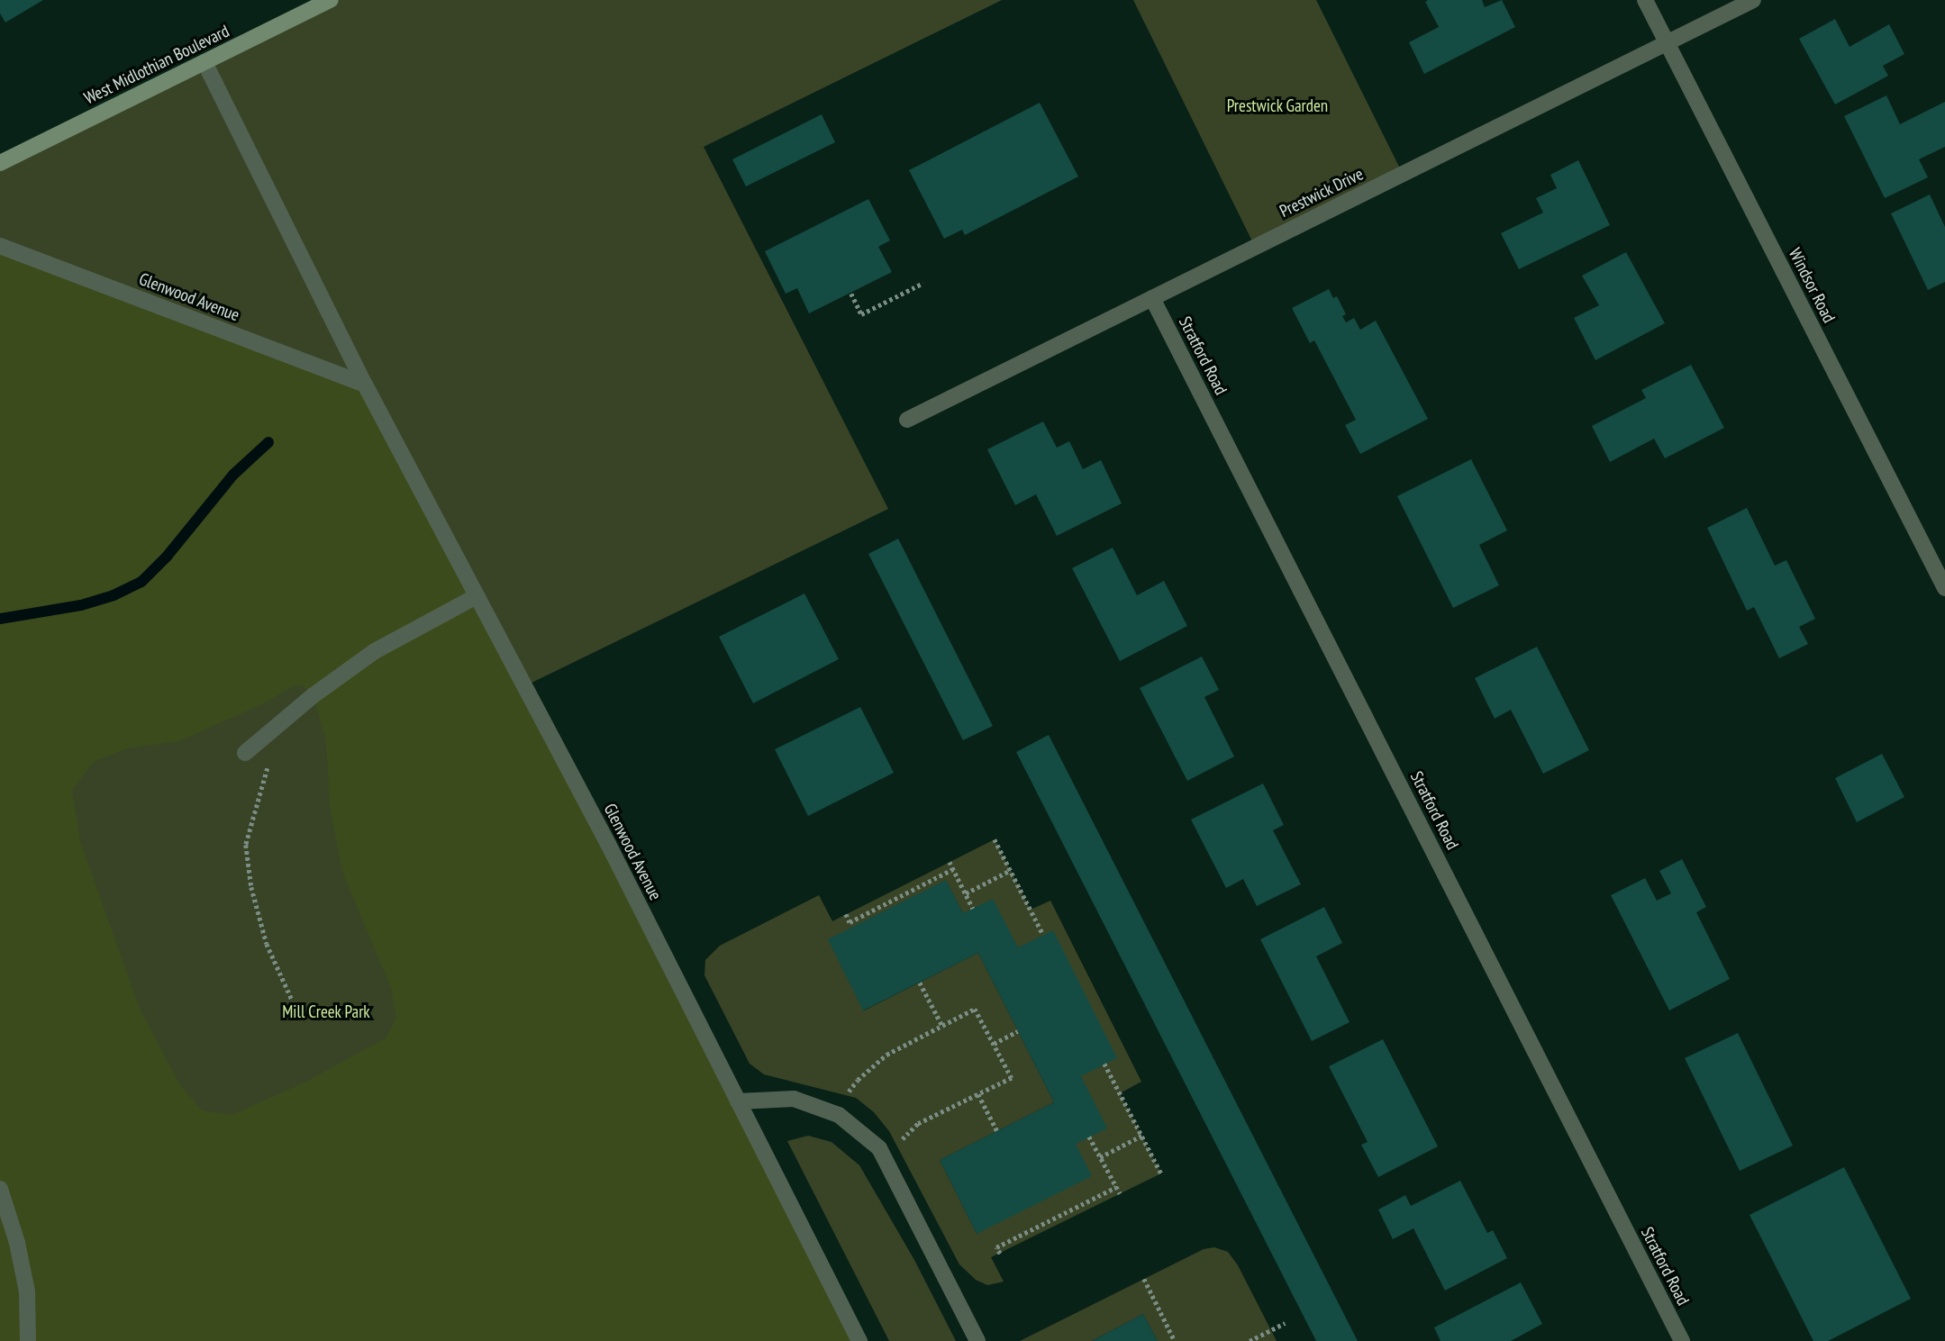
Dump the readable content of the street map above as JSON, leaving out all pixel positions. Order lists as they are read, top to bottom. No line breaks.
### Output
{"streets":{"main road":["West Midlothian Boulevard"],"street":["Prestwick Drive","Windsor Road","Glenwood Avenue","Stratford Road"]},"crossings":[["West Midlothian Boulevard","Glenwood Avenue"],["Prestwick Drive","Windsor Road"],["Prestwick Drive","Stratford Road"]],"parks":["Prestwick Garden","Mill Creek Park"]}
